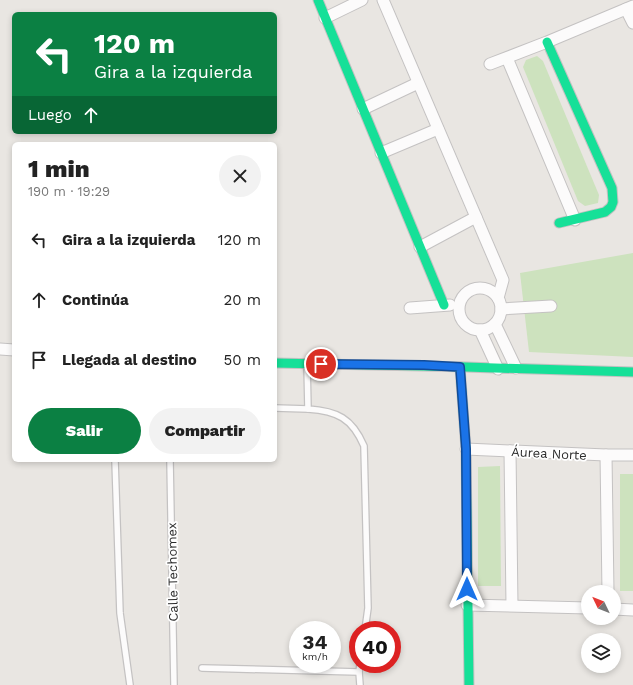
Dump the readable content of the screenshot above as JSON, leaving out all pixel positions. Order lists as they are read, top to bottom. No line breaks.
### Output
{"streets":{"street":["Áurea Norte"],"lane":["Calle Techomex"]},"north":"top left","page":{"turn":["120 m","Gira a la izquierda"],"then":"Luego","heading":["1 min","190 m · 19:29"],"list":[{"name":"Gira a la izquierda","value":"120 m"},{"name":"Continúa","value":"20 m"},{"name":"Llegada al destino","value":"50 m"}],"buttons":["Salir","Compartir"],"speed":"34 km/h","limit":"40"}}
